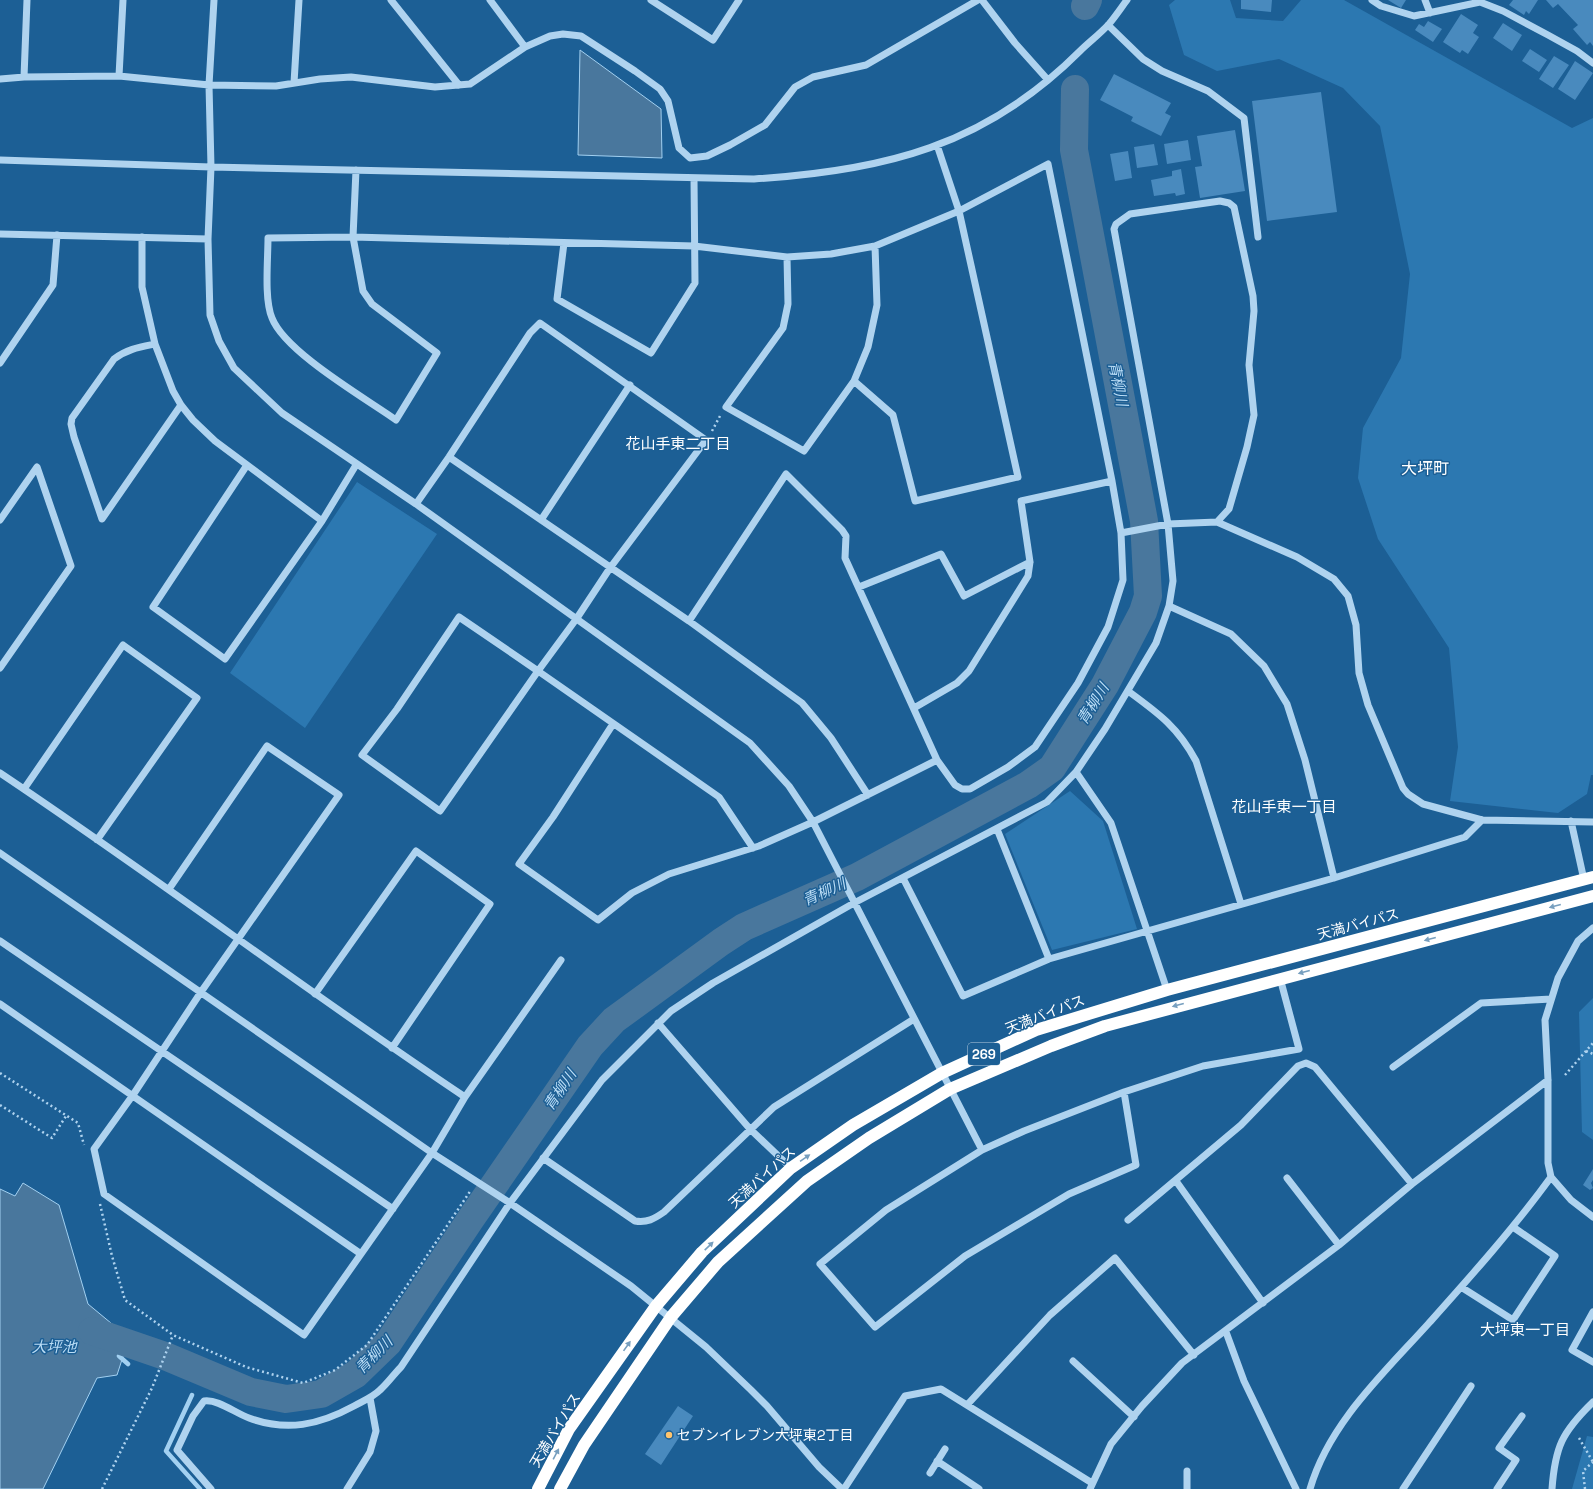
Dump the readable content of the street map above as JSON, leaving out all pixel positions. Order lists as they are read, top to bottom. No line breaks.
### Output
{"streets":{"highway":["天満バイパス","269"]},"districts":["花山手東二丁目","大坪町","花山手東一丁目","大坪東一丁目"],"water":["青柳川","大坪池"],"places":["セブンイレブン大坪東2丁目"]}
